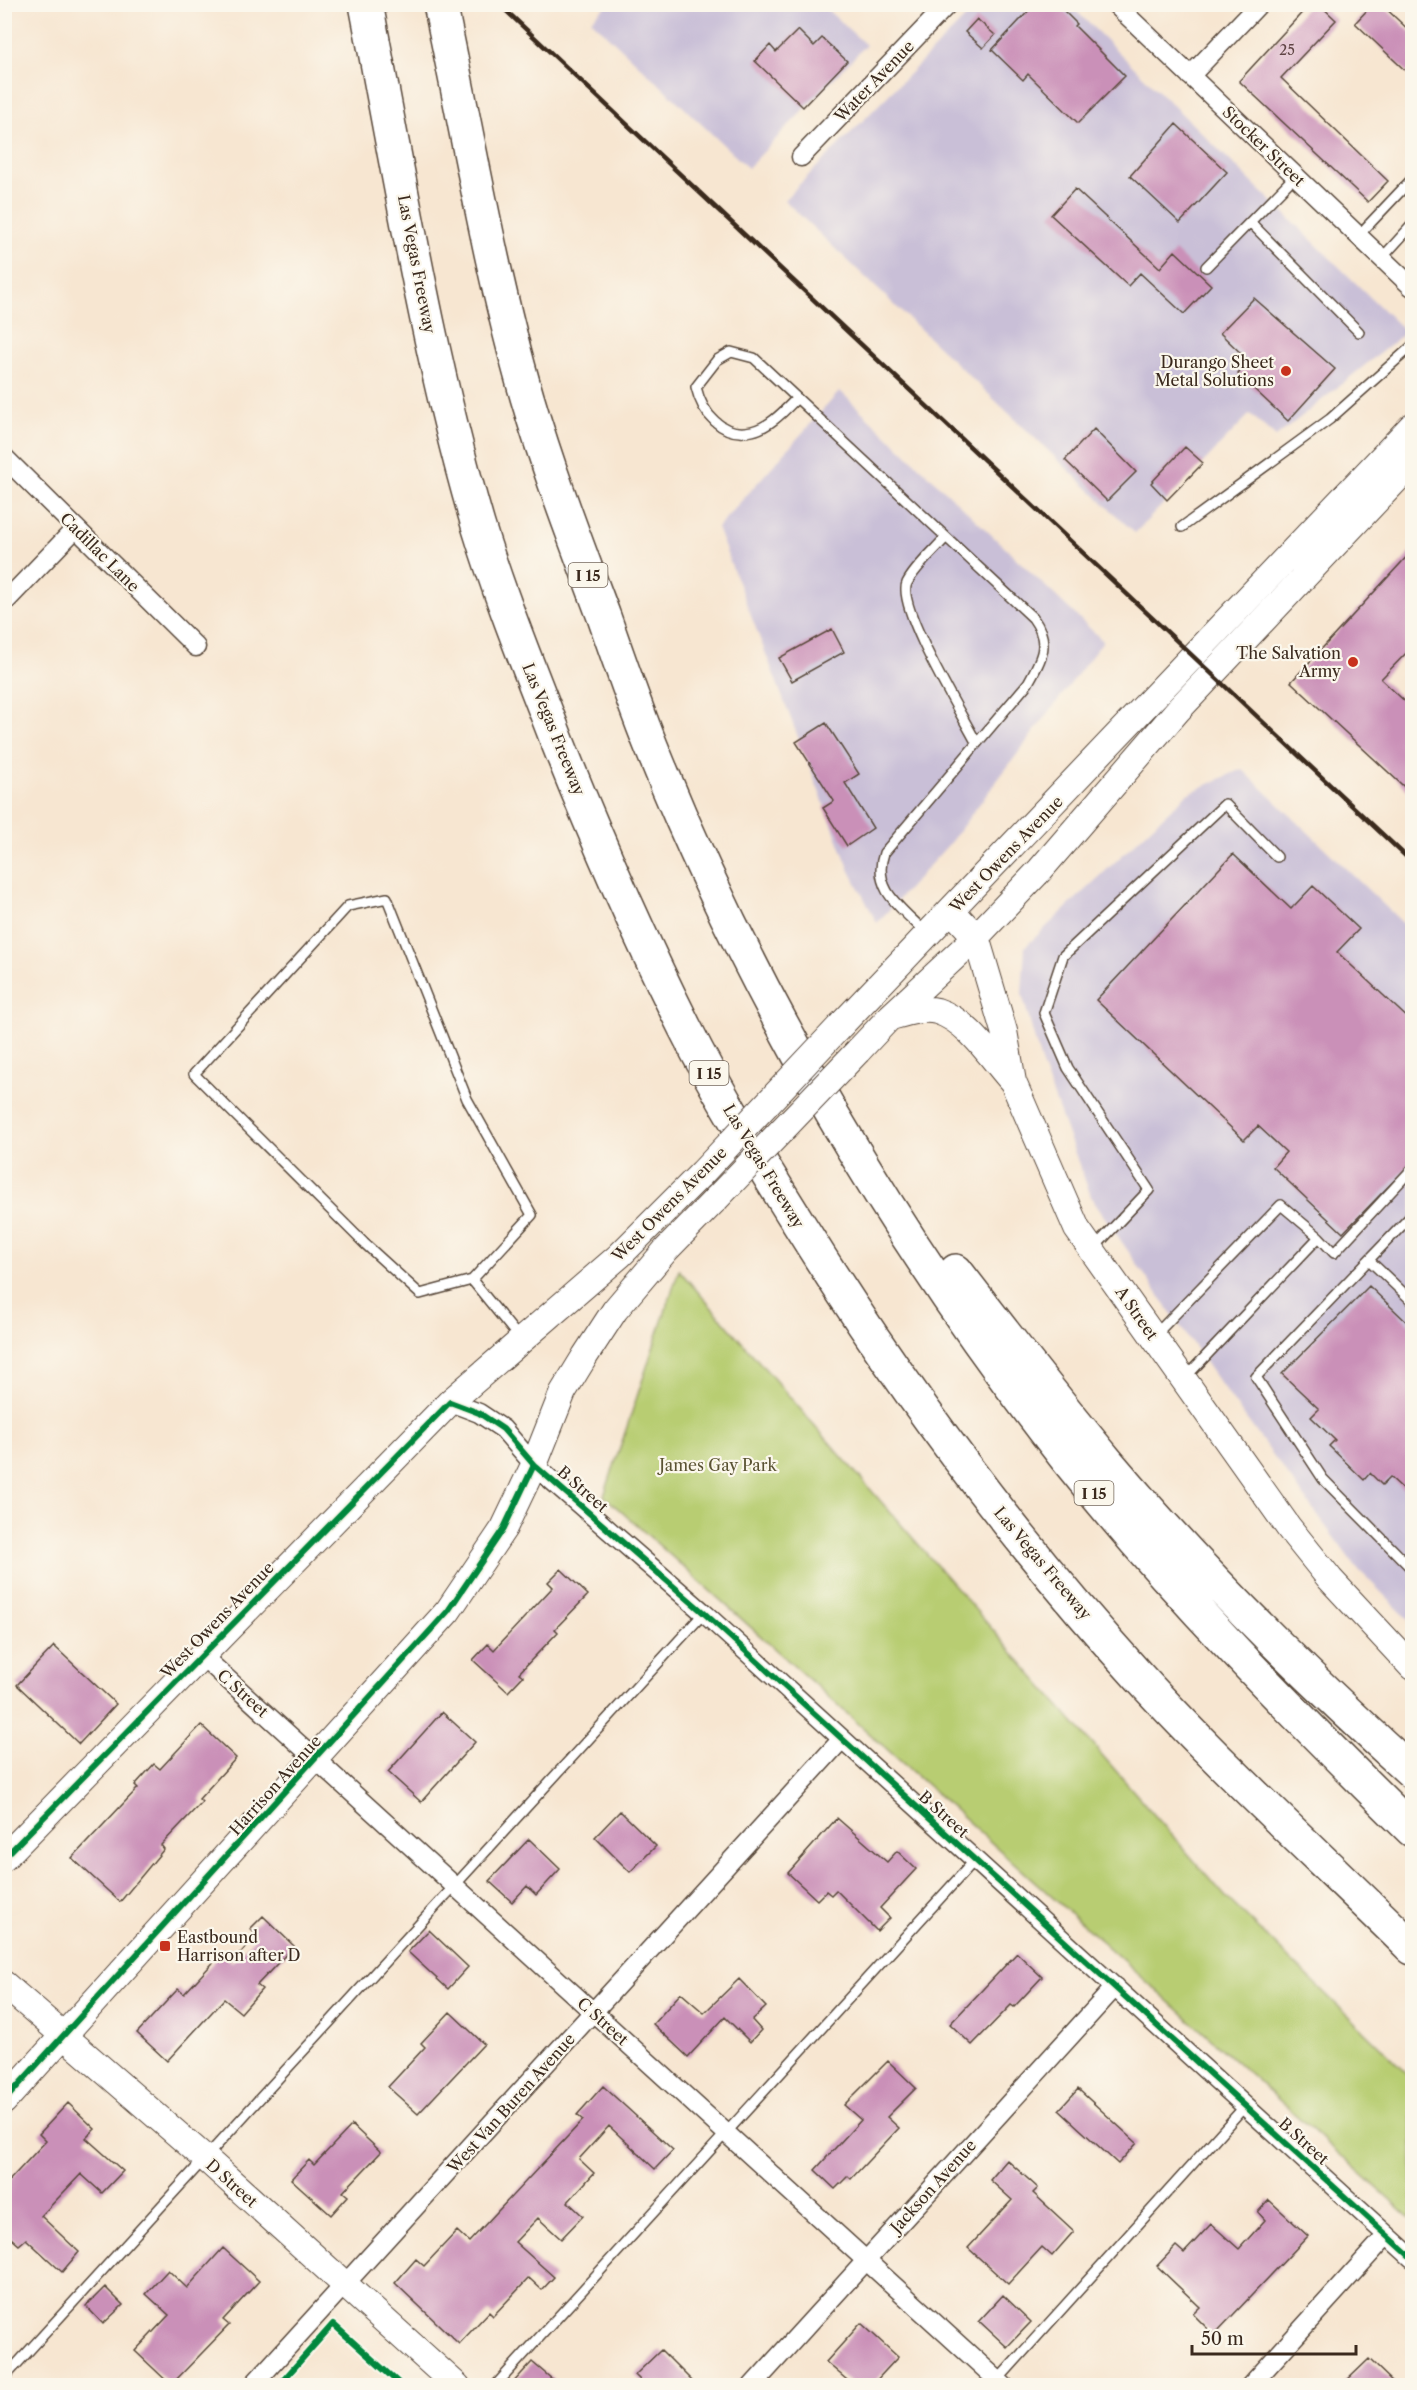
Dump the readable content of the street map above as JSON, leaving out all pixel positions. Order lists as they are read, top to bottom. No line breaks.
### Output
{"streets":{"highway":["Las Vegas Freeway","I 15"],"main road":["West Owens Avenue","A Street","Harrison Avenue","D Street"],"street":["Water Avenue","Stocker Street","Cadillac Lane","B Street","C Street","West Van Buren Avenue","Jackson Avenue"]},"crossings":[["West Owens Avenue","A Street"],["West Owens Avenue","B Street"],["West Owens Avenue","C Street"],["West Owens Avenue","Harrison Avenue"],["B Street","Harrison Avenue"],["B Street","West Van Buren Avenue"],["B Street","Jackson Avenue"],["C Street","Harrison Avenue"],["C Street","West Van Buren Avenue"],["C Street","Jackson Avenue"],["Harrison Avenue","D Street"],["West Van Buren Avenue","D Street"]],"parks":["James Gay Park"],"places":{"other":["Durango Sheet Metal Solutions","The Salvation Army"],"transit":["Eastbound Harrison after D"]},"house_numbers":["25"],"scale_bar":"50 m"}
